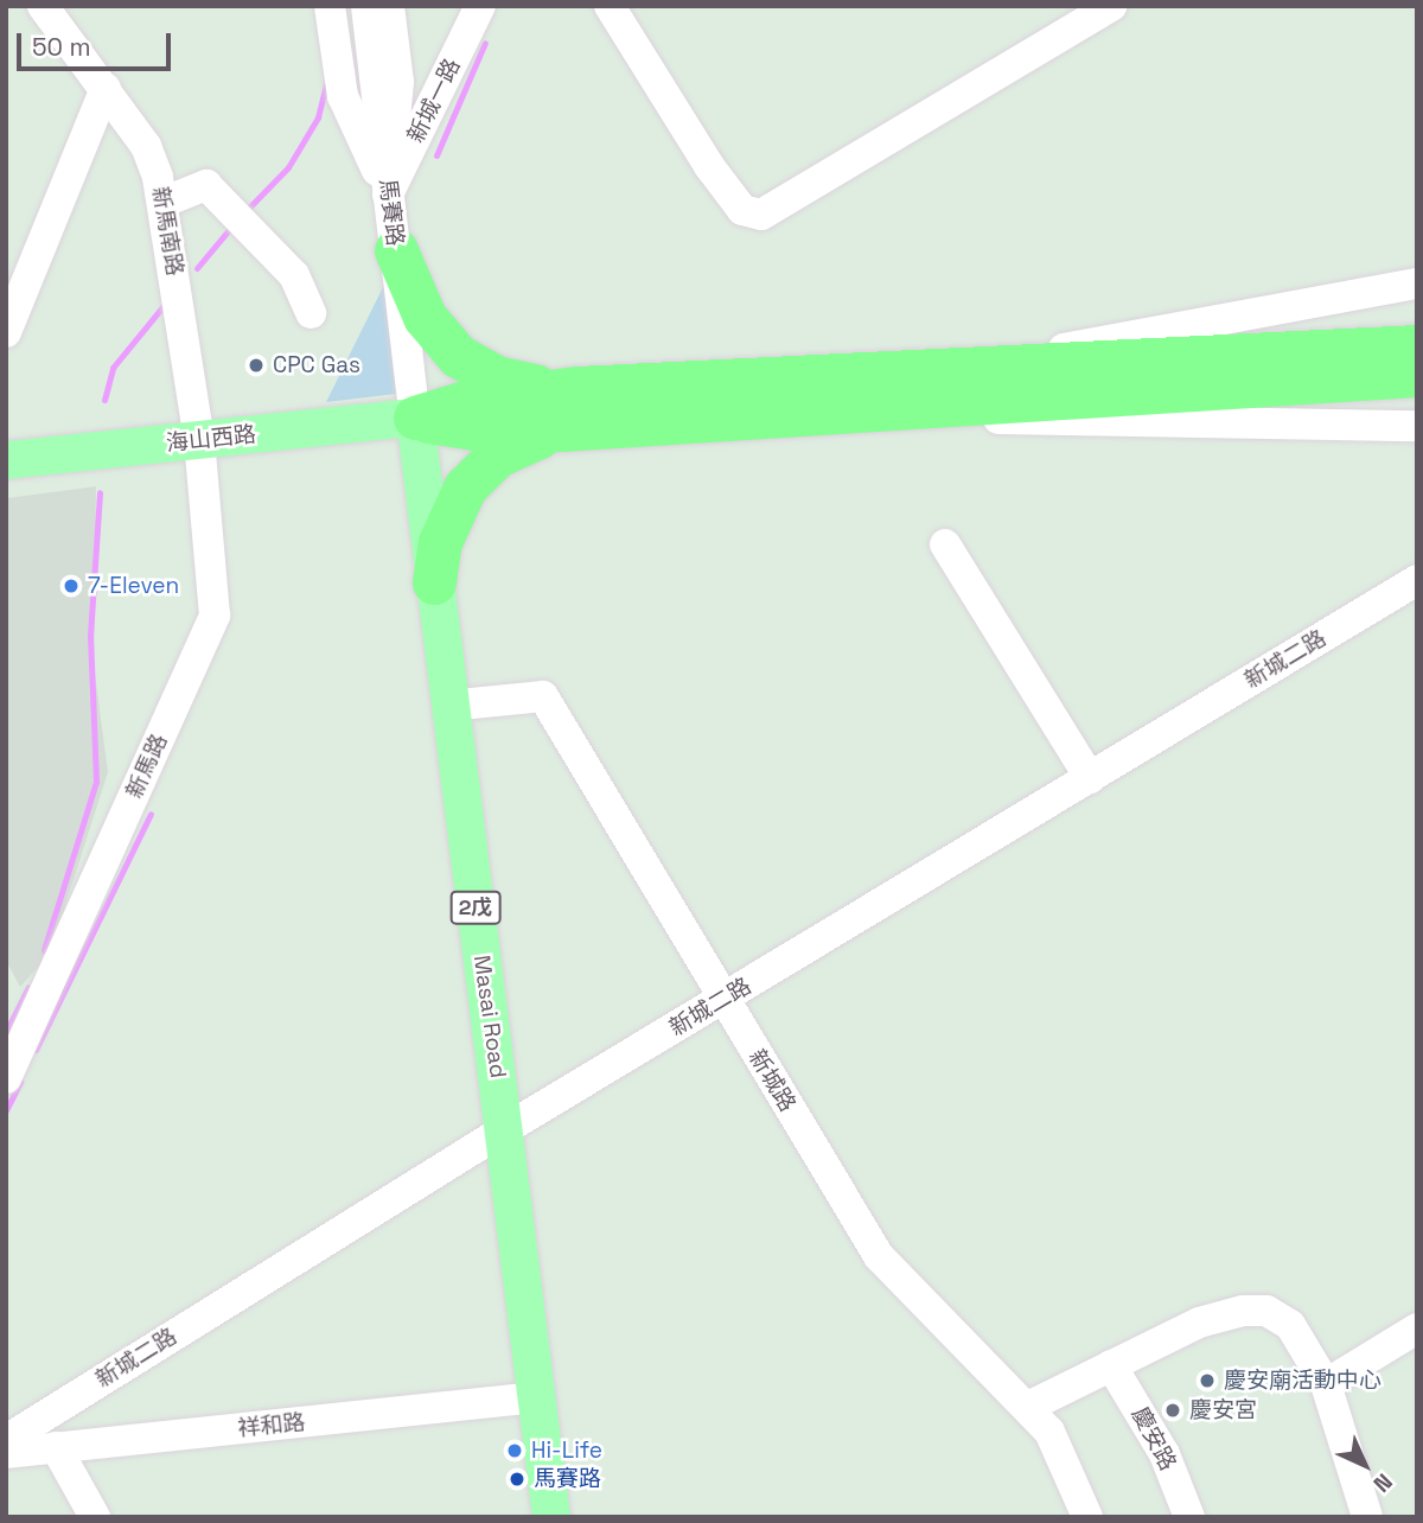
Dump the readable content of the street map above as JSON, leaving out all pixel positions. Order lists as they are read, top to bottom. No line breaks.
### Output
{"streets":{"main road":["海山西路","2戊","Masai Road"],"street":["新城一路","馬賽路","新馬南路","新城二路","新馬路","新城路","祥和路","慶安路"]},"crossings":[["新城一路","馬賽路"],["馬賽路","海山西路"],["馬賽路","Masai Road"],["新馬南路","海山西路"],["新馬南路","新馬路"],["海山西路","新馬路"],["海山西路","Masai Road"],["新城二路","Masai Road"],["新城二路","新城路"],["Masai Road","新城路"],["Masai Road","祥和路"]],"places":["CPC Gas","7-Eleven","慶安廟活動中心","慶安宮","Hi-Life","馬賽路"],"scale_bar":"50 m","north":"bottom right"}
